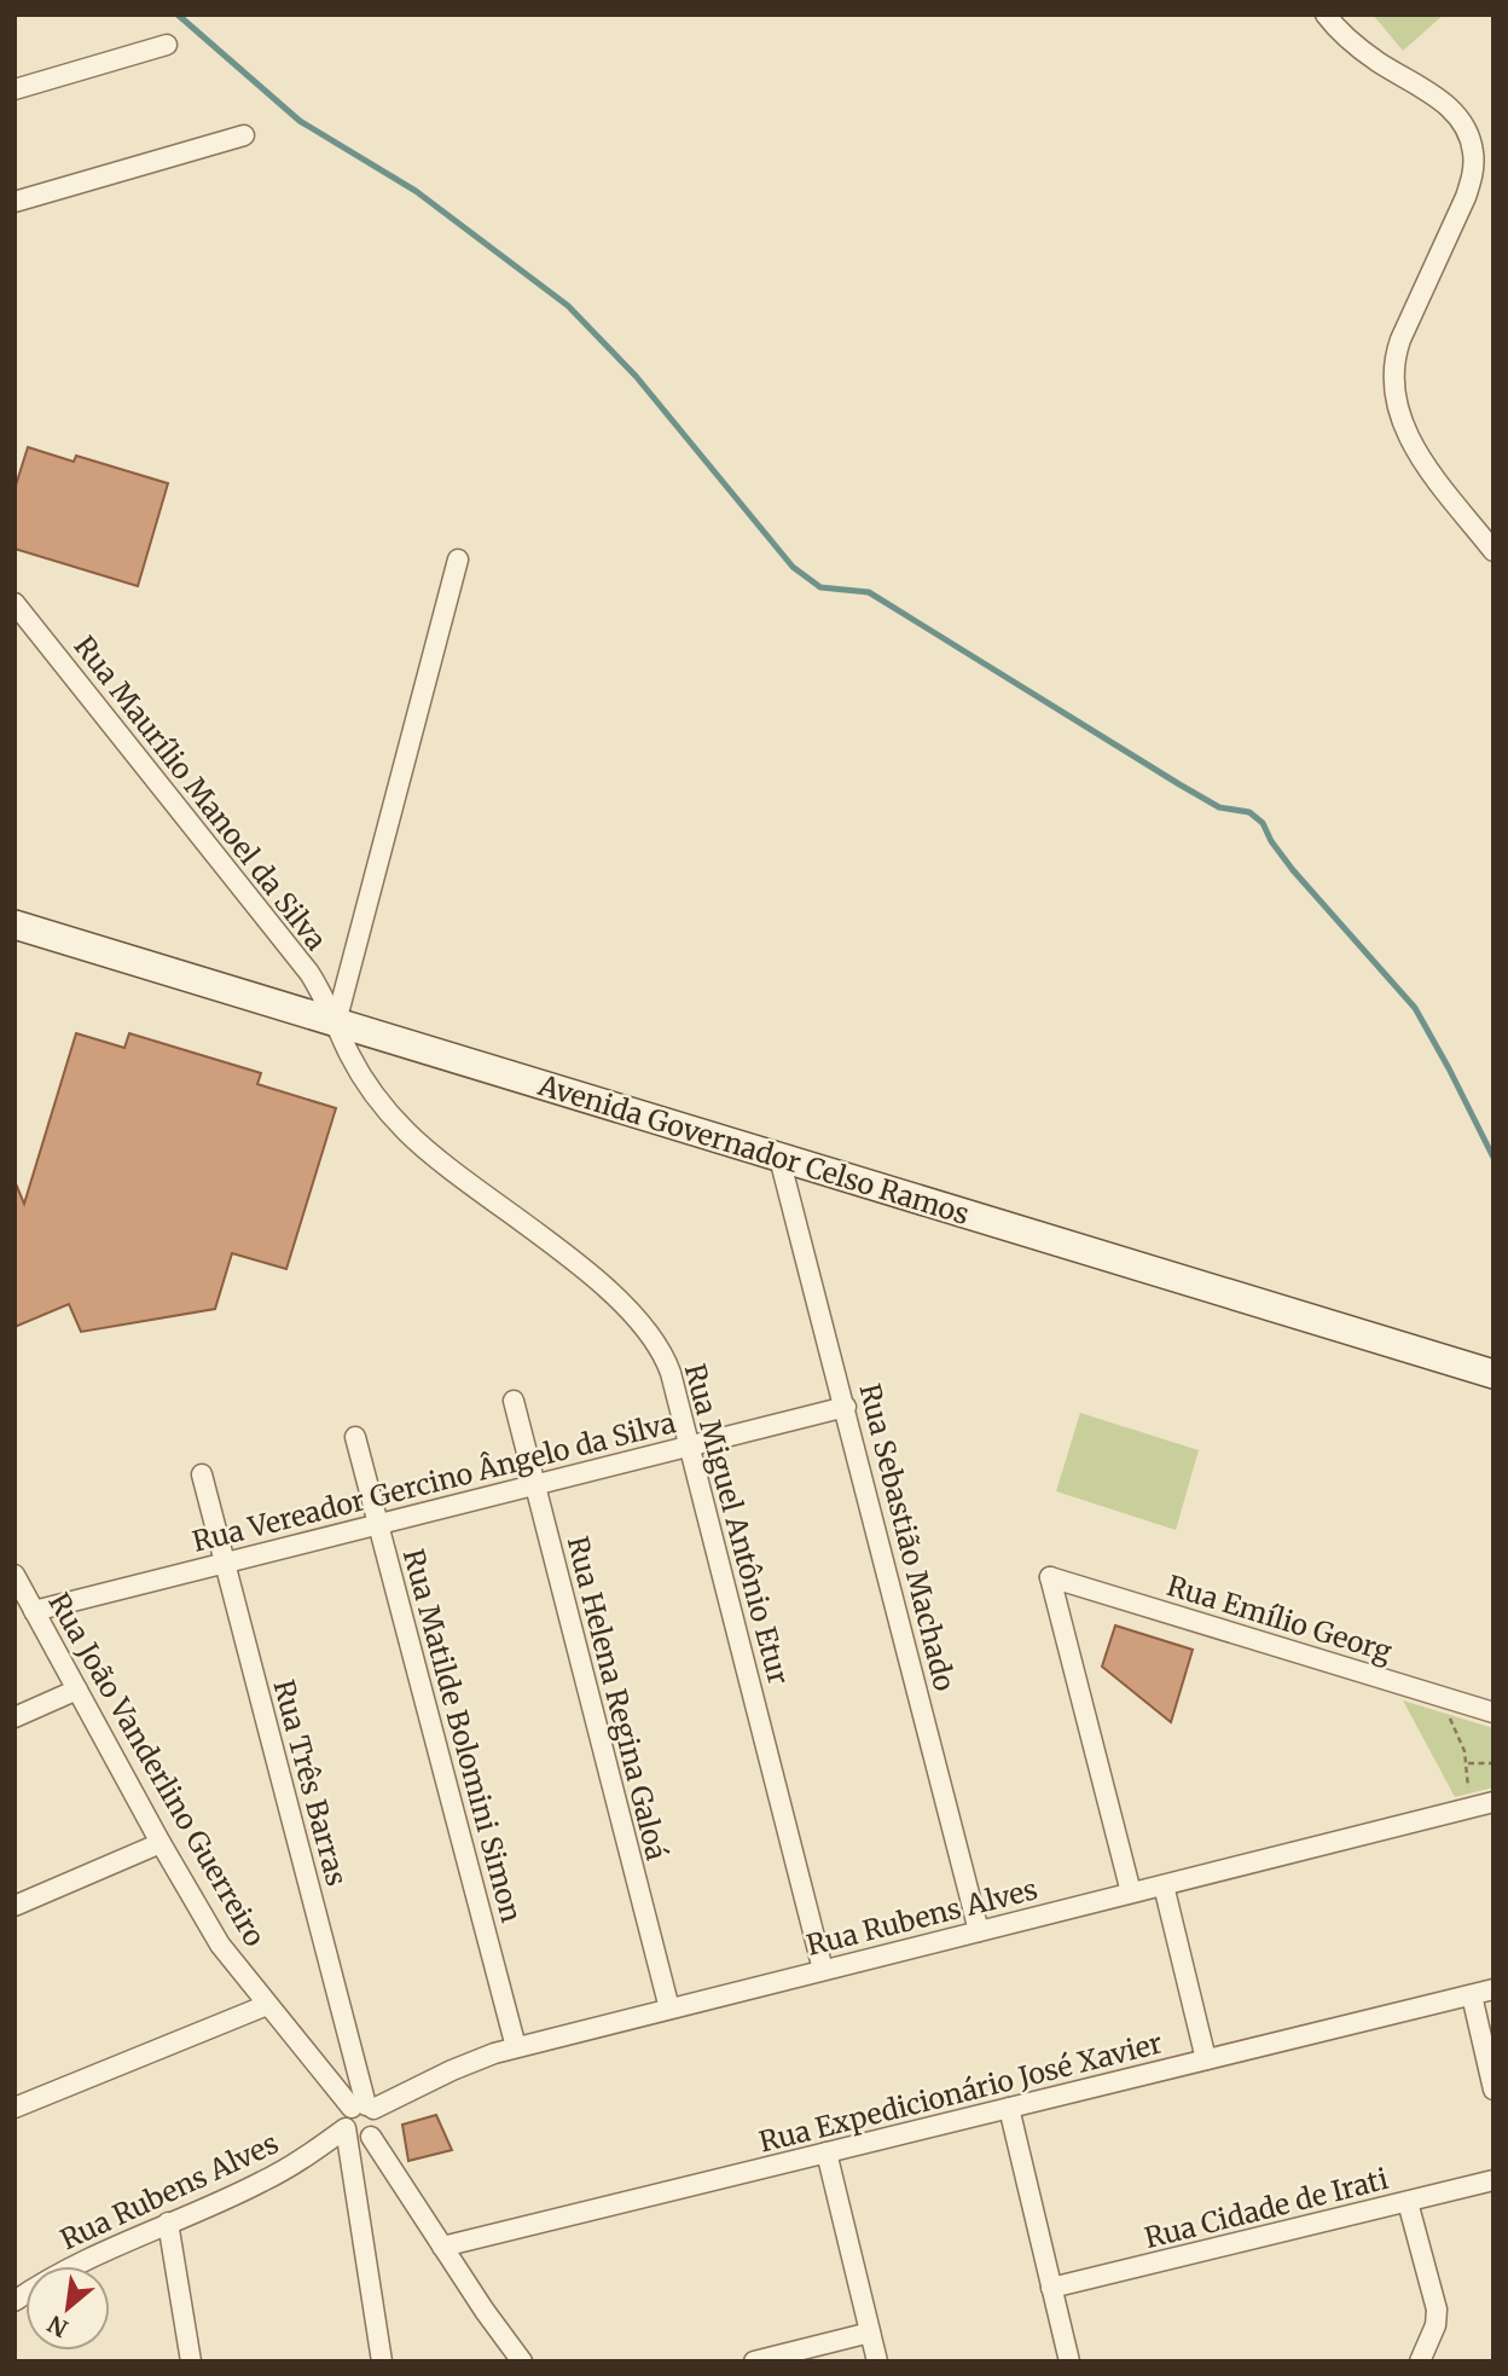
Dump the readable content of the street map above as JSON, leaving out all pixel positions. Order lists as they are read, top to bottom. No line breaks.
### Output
{"streets":{"main road":["Avenida Governador Celso Ramos"],"street":["Rua Maurílio Manoel da Silva","Rua Vereador Gercino Ângelo da Silva","Rua Miguel Antônio Etur","Rua Sebastião Machado","Rua Emílio Georg","Rua Helena Regina Galoá","Rua Matilde Bolomini Simon","Rua João Vanderlino Guerreiro","Rua Três Barras","Rua Rubens Alves","Rua Expedicionário José Xavier","Rua Cidade de Irati"]},"crossings":[["Rua Maurílio Manoel da Silva","Avenida Governador Celso Ramos"],["Rua Maurílio Manoel da Silva","Rua Miguel Antônio Etur"],["Avenida Governador Celso Ramos","Rua Miguel Antônio Etur"],["Avenida Governador Celso Ramos","Rua Sebastião Machado"],["Rua Vereador Gercino Ângelo da Silva","Rua Miguel Antônio Etur"],["Rua Vereador Gercino Ângelo da Silva","Rua Sebastião Machado"],["Rua Vereador Gercino Ângelo da Silva","Rua Helena Regina Galoá"],["Rua Vereador Gercino Ângelo da Silva","Rua Matilde Bolomini Simon"],["Rua Vereador Gercino Ângelo da Silva","Rua João Vanderlino Guerreiro"],["Rua Vereador Gercino Ângelo da Silva","Rua Três Barras"],["Rua Miguel Antônio Etur","Rua Rubens Alves"],["Rua Sebastião Machado","Rua Rubens Alves"],["Rua Emílio Georg","Rua Rubens Alves"],["Rua Helena Regina Galoá","Rua Rubens Alves"],["Rua Matilde Bolomini Simon","Rua Rubens Alves"],["Rua João Vanderlino Guerreiro","Rua Três Barras"],["Rua João Vanderlino Guerreiro","Rua Rubens Alves"],["Rua Três Barras","Rua Rubens Alves"]],"north":"bottom left"}
